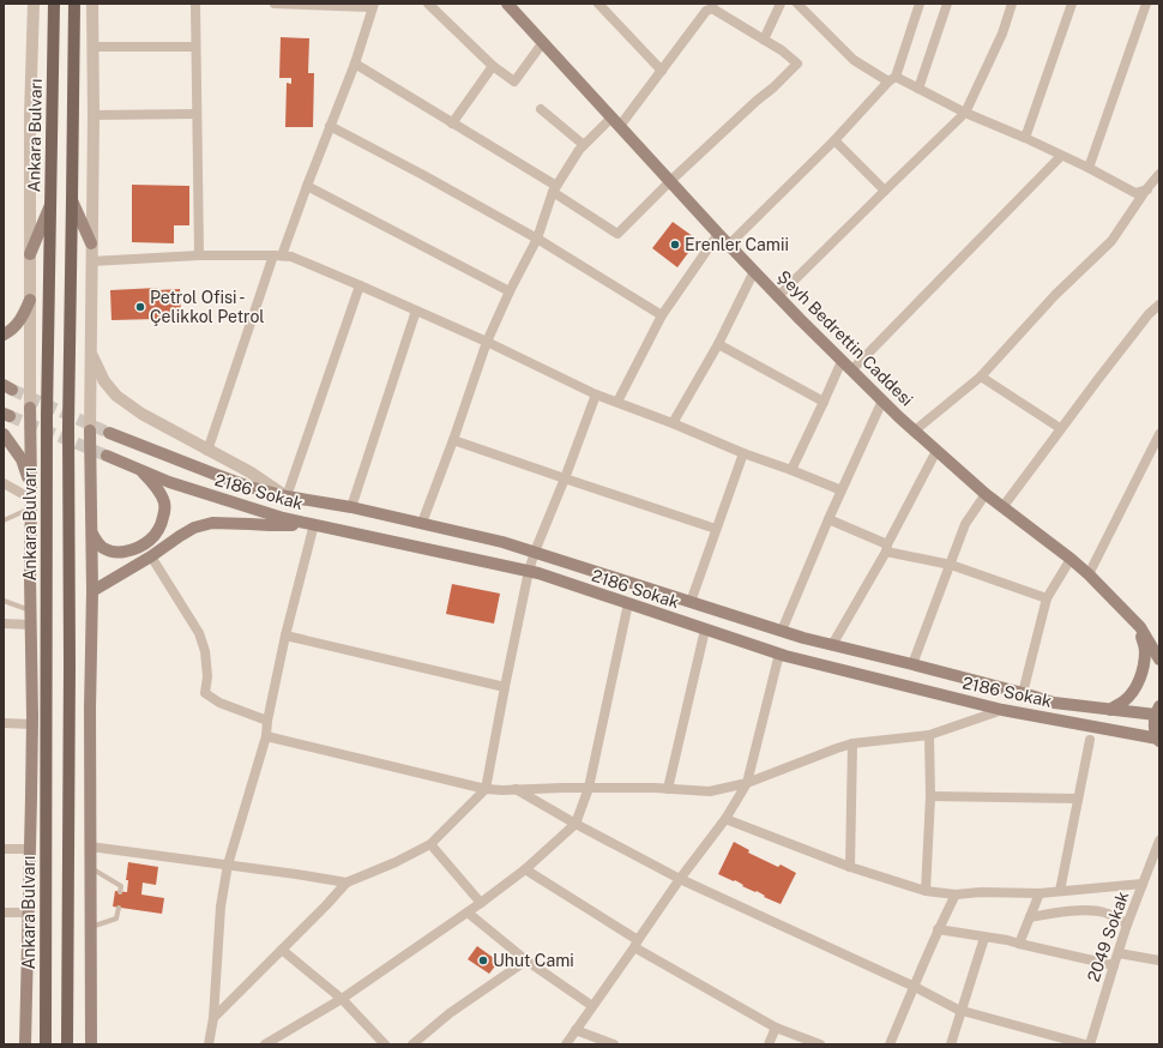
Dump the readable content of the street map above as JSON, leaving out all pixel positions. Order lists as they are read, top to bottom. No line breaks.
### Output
{"streets":{"main road":["Ankara Bulvarı","Şeyh Bedrettin Caddesi","2186 Sokak"],"street":["2049 Sokak"]},"places":["Erenler Camii","Petrol Ofisi - Çelikkol Petrol","Uhut Cami"]}
